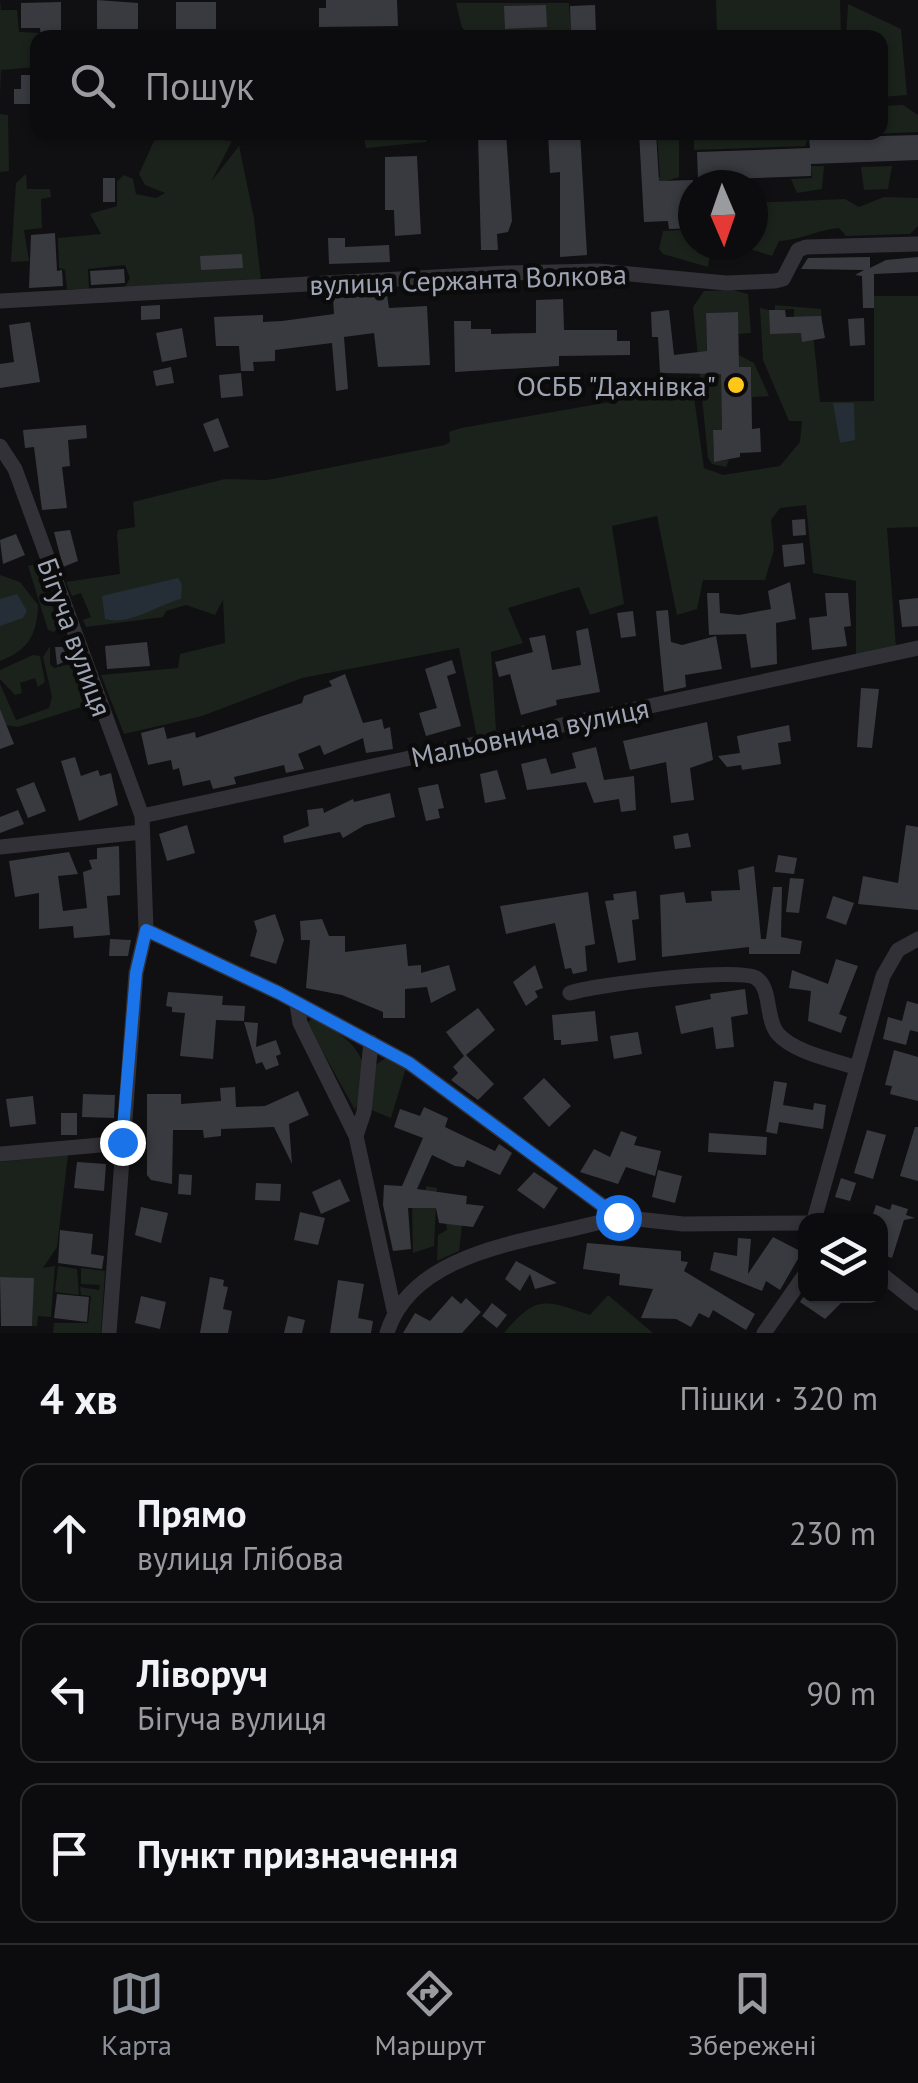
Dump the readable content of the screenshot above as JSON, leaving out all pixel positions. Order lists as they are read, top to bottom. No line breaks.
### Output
{"streets":{"street":["вулиця Сержанта Волкова","Бігуча вулиця","Мальовнича вулиця"]},"crossings":[["Бігуча вулиця","Мальовнича вулиця"]],"places":["ОСББ \"Дахнівка\""],"north":"bottom","page":{"search":"Пошук","heading":["4 хв","Пішки · 320 m"],"list":[["Прямо","вулиця Глібова","230 m"],["Ліворуч","Бігуча вулиця","90 m"],"Пункт призначення"],"nav":["Карта","Маршрут","Збережені"]}}
